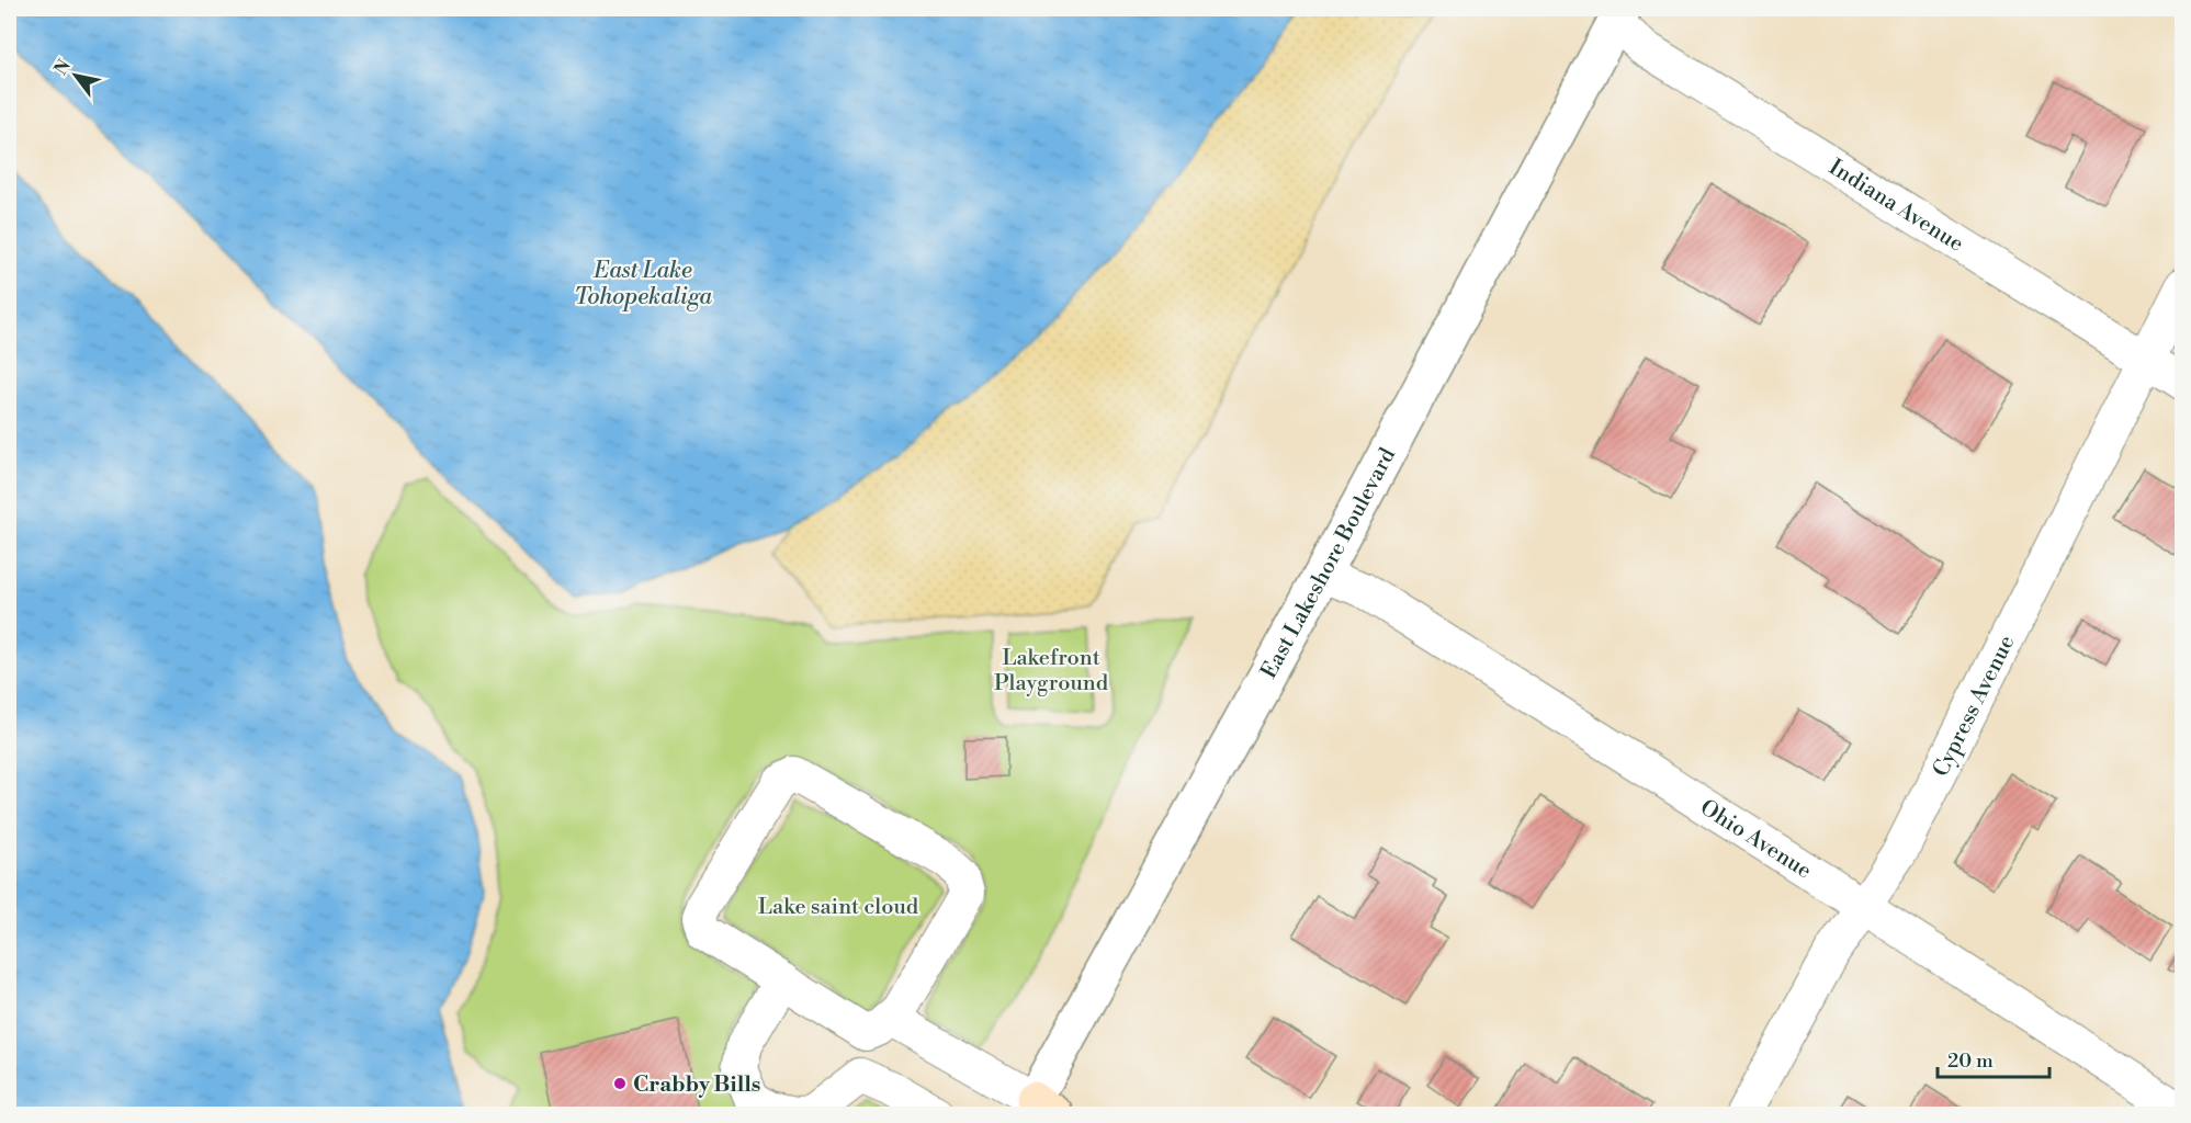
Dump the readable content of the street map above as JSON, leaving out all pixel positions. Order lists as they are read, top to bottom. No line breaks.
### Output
{"streets":{"street":["Indiana Avenue","East Lakeshore Boulevard","Cypress Avenue","Ohio Avenue"]},"crossings":[["Indiana Avenue","East Lakeshore Boulevard"],["Indiana Avenue","Cypress Avenue"],["East Lakeshore Boulevard","Ohio Avenue"],["Cypress Avenue","Ohio Avenue"]],"water":["East Lake Tohopekaliga"],"parks":["Lakefront Playground","Lake saint cloud"],"places":["Crabby Bills"],"scale_bar":"20 m","north":"top left"}
